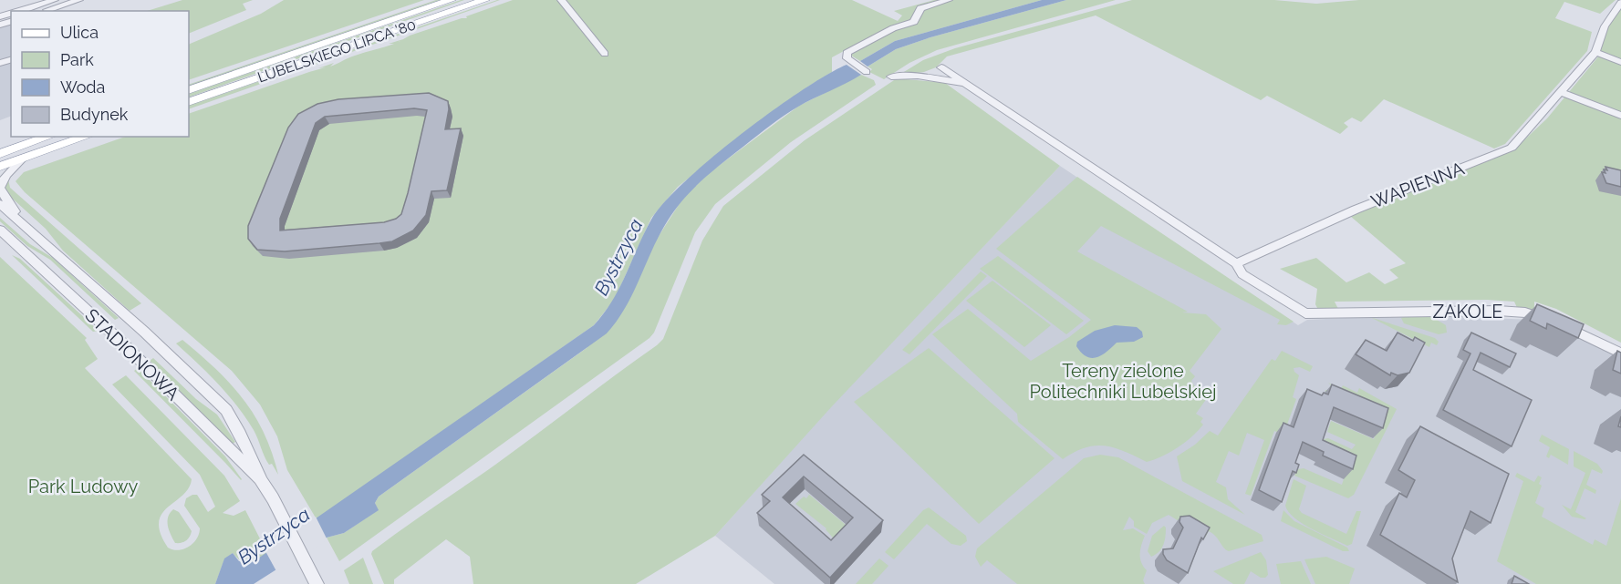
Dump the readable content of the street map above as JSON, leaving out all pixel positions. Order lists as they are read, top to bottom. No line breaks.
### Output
{"streets":{"main road":["LUBELSKIEGO LIPCA '80"],"street":["WAPIENNA","ZAKOLE","STADIONOWA"]},"crossings":[["WAPIENNA","ZAKOLE"]],"water":["Bystrzyca"],"parks":["Tereny zielone Politechniki Lubelskiej","Park Ludowy"],"legend":["Ulica","Park","Woda","Budynek"]}
